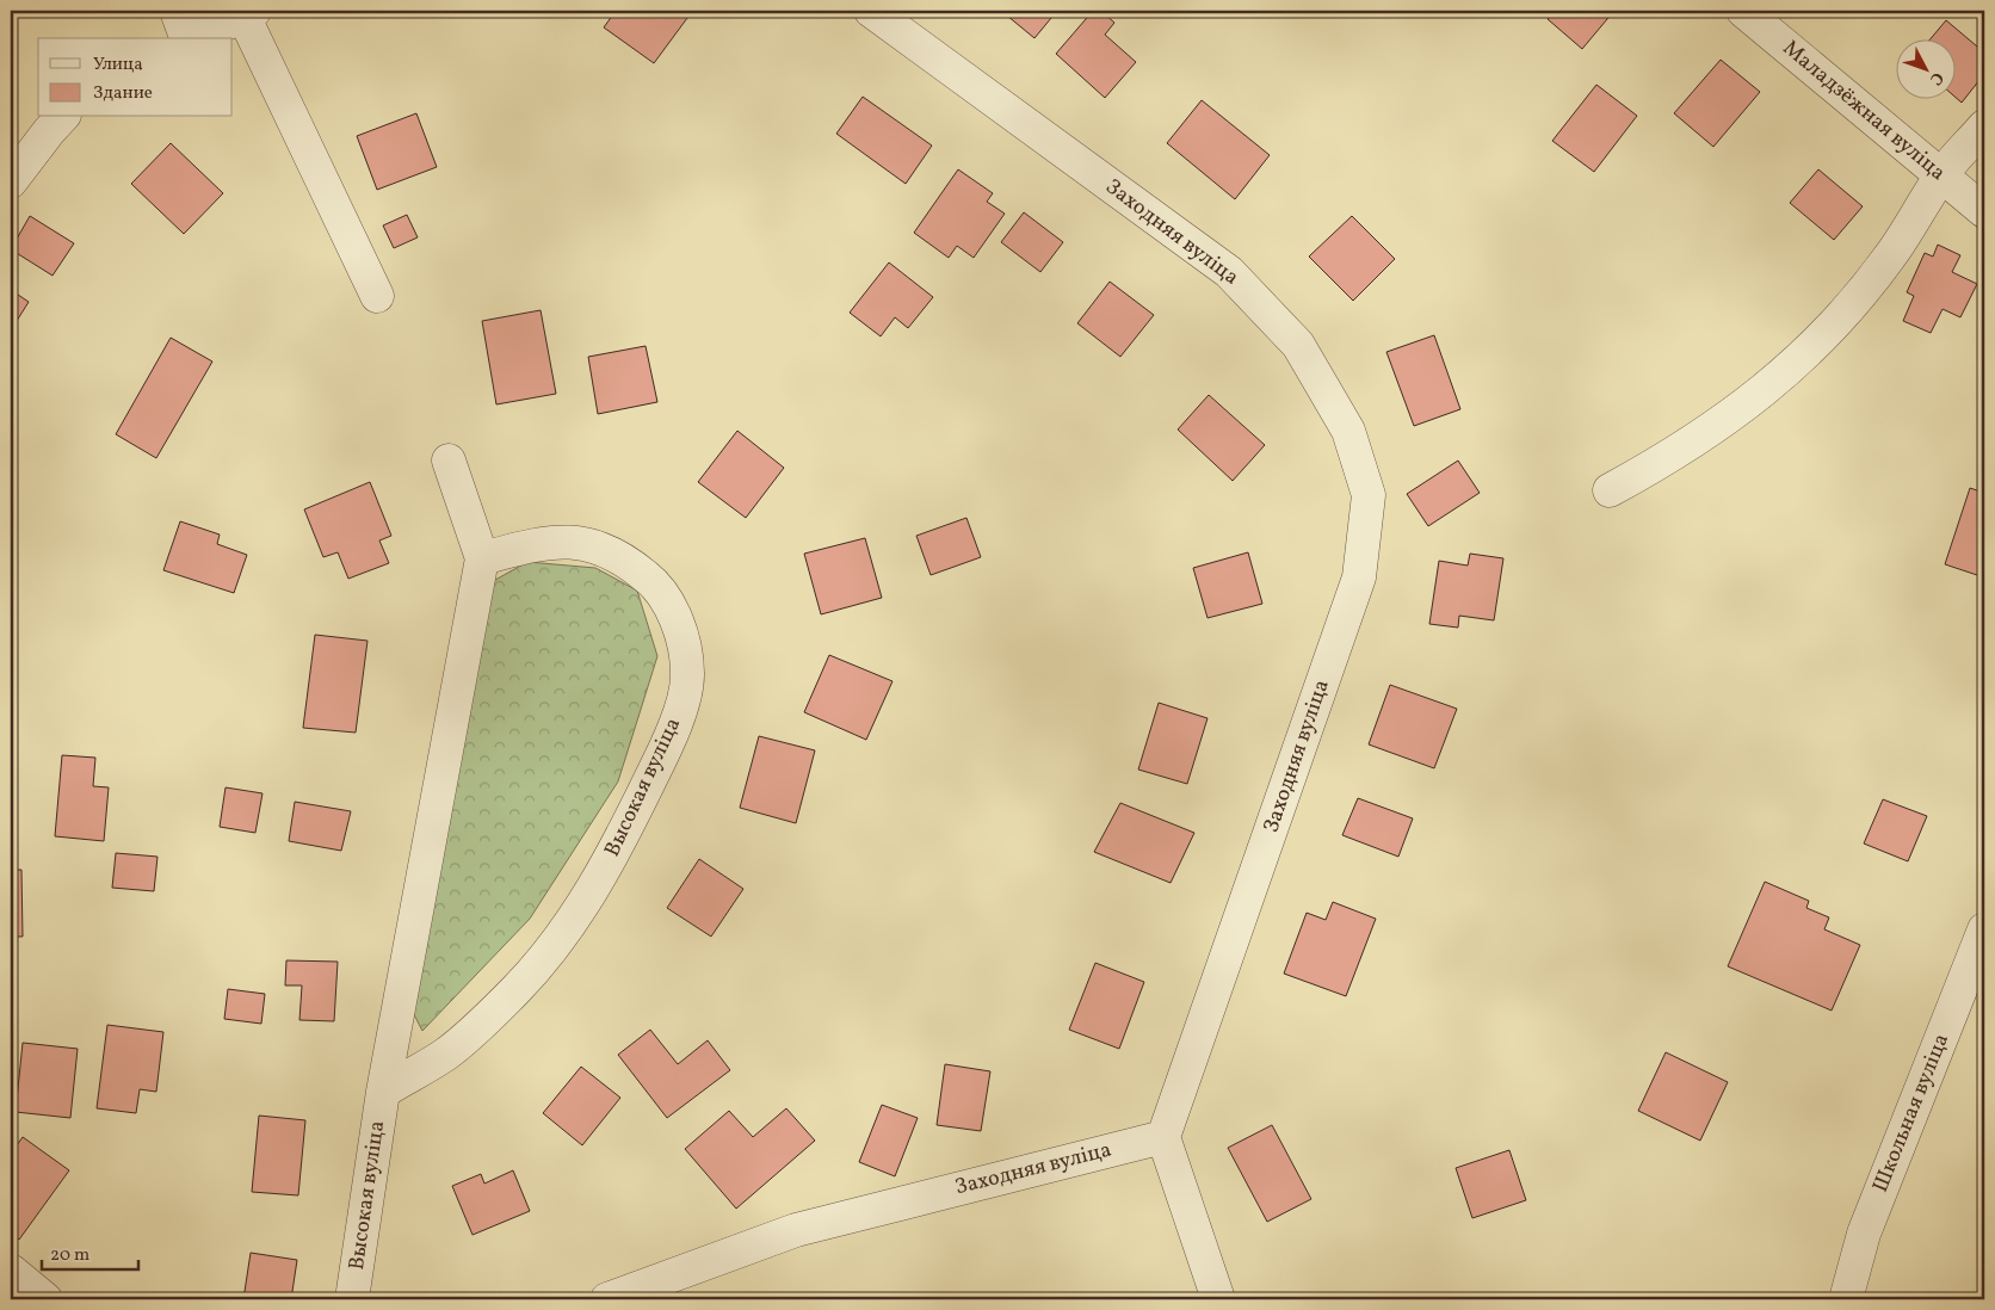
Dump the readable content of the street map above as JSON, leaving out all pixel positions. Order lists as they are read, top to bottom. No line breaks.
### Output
{"streets":{"street":["Маладзёжная вуліца","Заходняя вуліца","Высокая вуліца","Школьная вуліца"]},"legend":["Улица","Здание"],"scale_bar":"20 m","north":"bottom right"}
